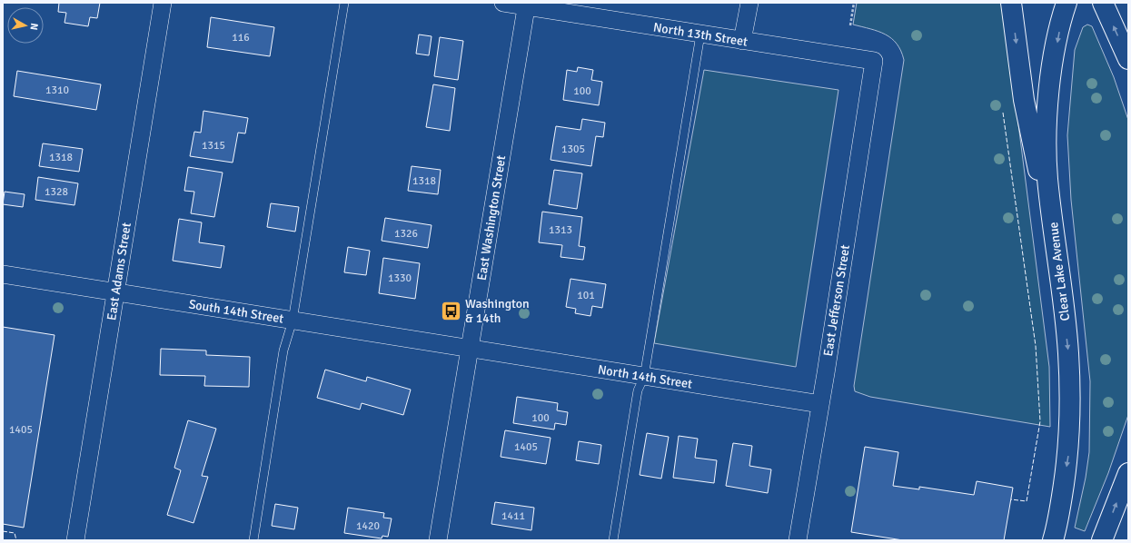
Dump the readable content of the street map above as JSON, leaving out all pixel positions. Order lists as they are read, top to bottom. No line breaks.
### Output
{"streets":{"main road":["Clear Lake Avenue"],"street":["North 13th Street","East Washington Street","East Adams Street","East Jefferson Street","South 14th Street","North 14th Street"]},"crossings":[["North 13th Street","East Washington Street"],["North 13th Street","East Jefferson Street"],["East Washington Street","South 14th Street"],["East Washington Street","North 14th Street"],["East Adams Street","South 14th Street"],["East Jefferson Street","North 14th Street"],["South 14th Street","North 14th Street"]],"places":{"bus stop":["Washington & 14th"]},"house_numbers":["116","1310","100","1315","1305","1318","1318","1328","1313","1326","1330","101","100","1405","1405","1411","1420"],"north":"right"}
